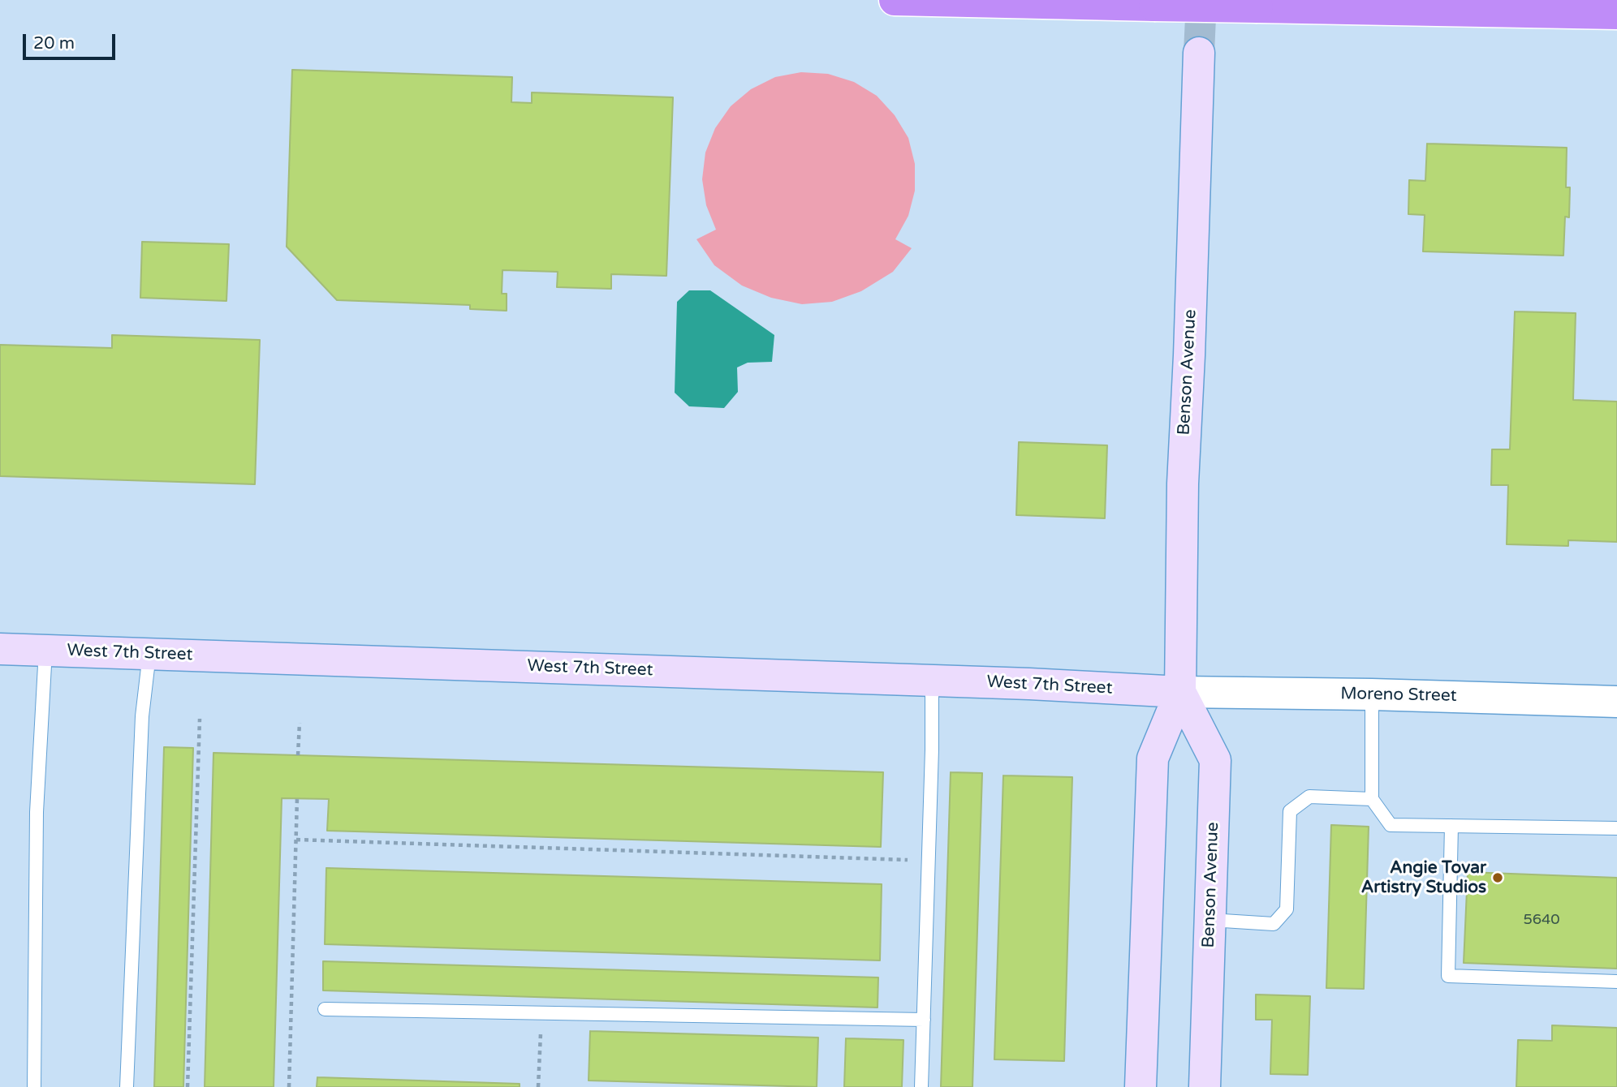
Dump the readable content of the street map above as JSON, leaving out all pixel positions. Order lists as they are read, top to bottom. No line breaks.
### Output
{"streets":{"main road":["Benson Avenue","West 7th Street"],"street":["Moreno Street"]},"crossings":[["Benson Avenue","West 7th Street"],["Benson Avenue","Moreno Street"],["West 7th Street","Moreno Street"]],"places":["Angie Tovar Artistry Studios"],"house_numbers":["5640"],"scale_bar":"20 m"}
